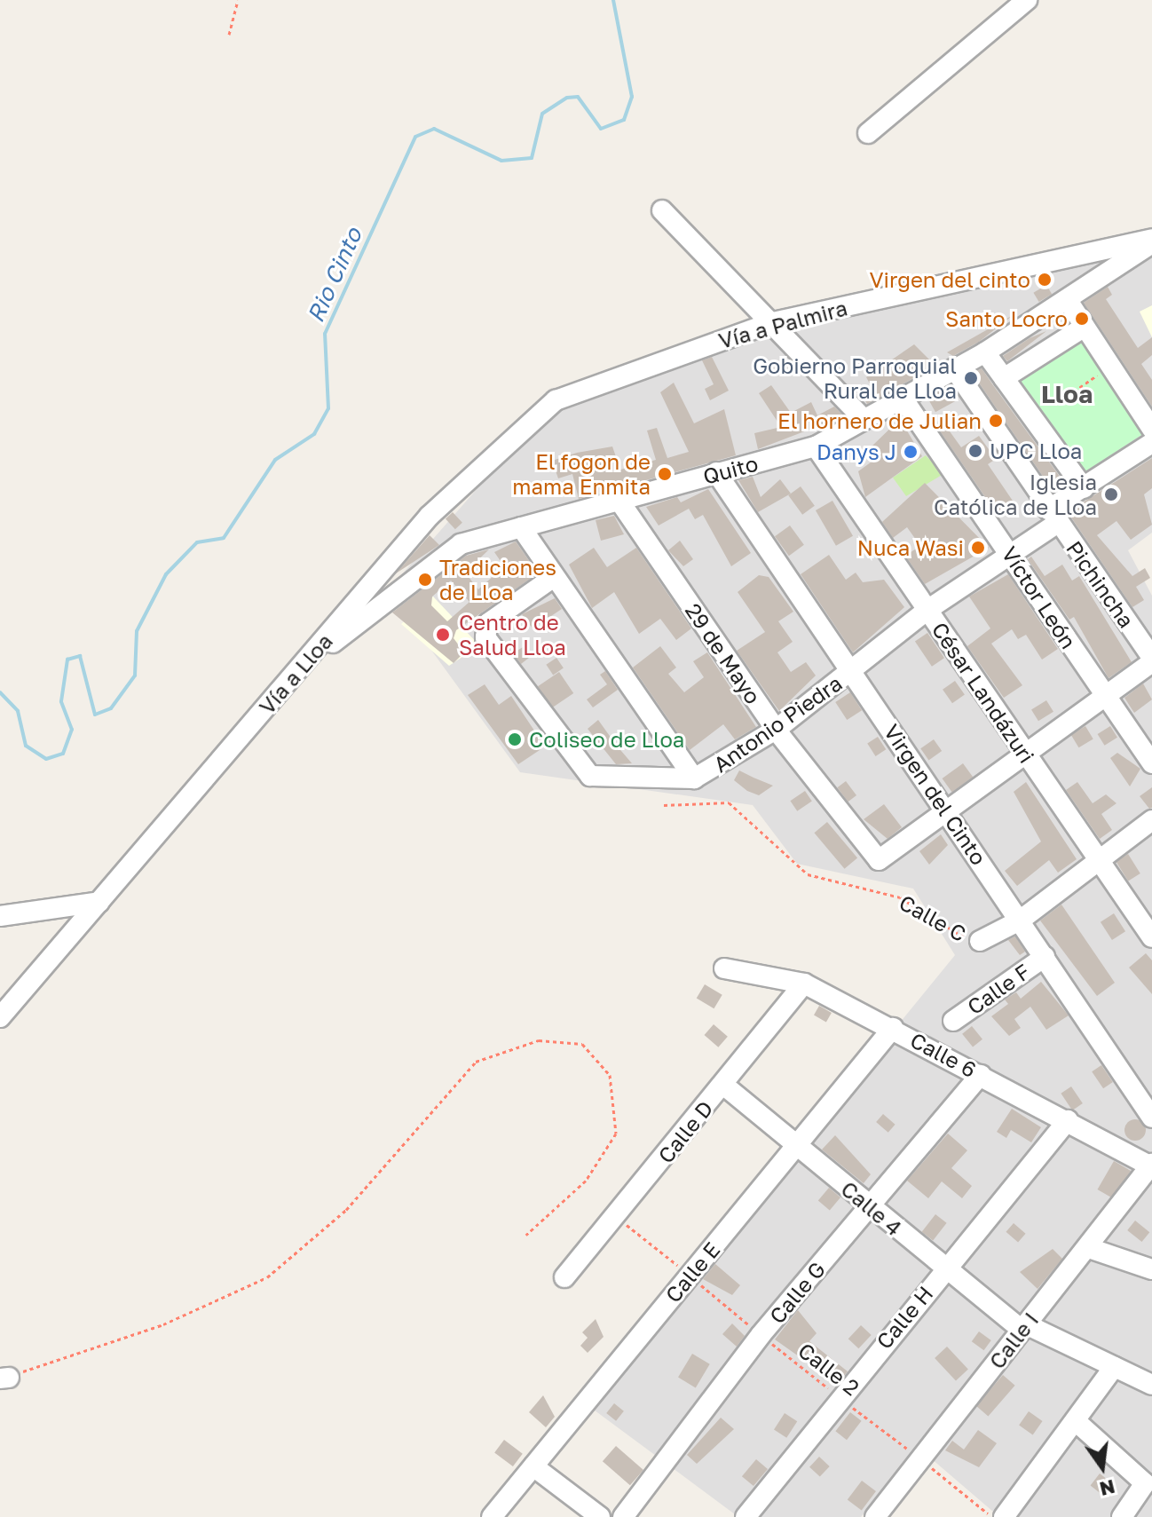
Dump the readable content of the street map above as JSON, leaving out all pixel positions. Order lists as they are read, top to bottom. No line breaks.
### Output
{"streets":{"street":["Vía a Palmira","Quito","Pichincha","Víctor León","29 de Mayo","Vía a Lloa","César Landázuri","Antonio Piedra","Virgen del Cinto","Calle C","Calle F","Calle 6","Calle D","Calle 4","Calle E","Calle G","Calle H","Calle I"],"path":["Calle 2"]},"crossings":[["Vía a Palmira","Quito"],["Vía a Palmira","Vía a Lloa"],["Quito","Pichincha"],["Quito","Víctor León"],["Quito","29 de Mayo"],["Quito","Vía a Lloa"],["Quito","César Landázuri"],["Quito","Virgen del Cinto"],["Pichincha","Antonio Piedra"],["Víctor León","Antonio Piedra"],["29 de Mayo","Antonio Piedra"],["29 de Mayo","Virgen del Cinto"],["César Landázuri","Antonio Piedra"],["César Landázuri","Calle C"],["Antonio Piedra","Virgen del Cinto"],["Virgen del Cinto","Calle C"],["Virgen del Cinto","Calle F"],["Calle 6","Calle D"],["Calle 6","Calle E"],["Calle 6","Calle G"],["Calle 6","Calle H"],["Calle 6","Calle I"],["Calle D","Calle 4"],["Calle D","Calle 2"],["Calle 4","Calle E"],["Calle 4","Calle G"],["Calle 4","Calle H"],["Calle 4","Calle I"],["Calle E","Calle 2"],["Calle G","Calle 2"],["Calle H","Calle 2"],["Calle I","Calle 2"]],"districts":["Lloa"],"water":["Rio Cinto"],"places":["Virgen del cinto","Santo Locro","Gobierno Parroquial Rural de Lloa","El hornero de Julian","UPC Lloa","Danys J","El fogon de mama Enmita","Iglesia Católica de Lloa","Nuca Wasi","Tradiciones de Lloa","Centro de Salud Lloa","Coliseo de Lloa"],"north":"bottom"}
